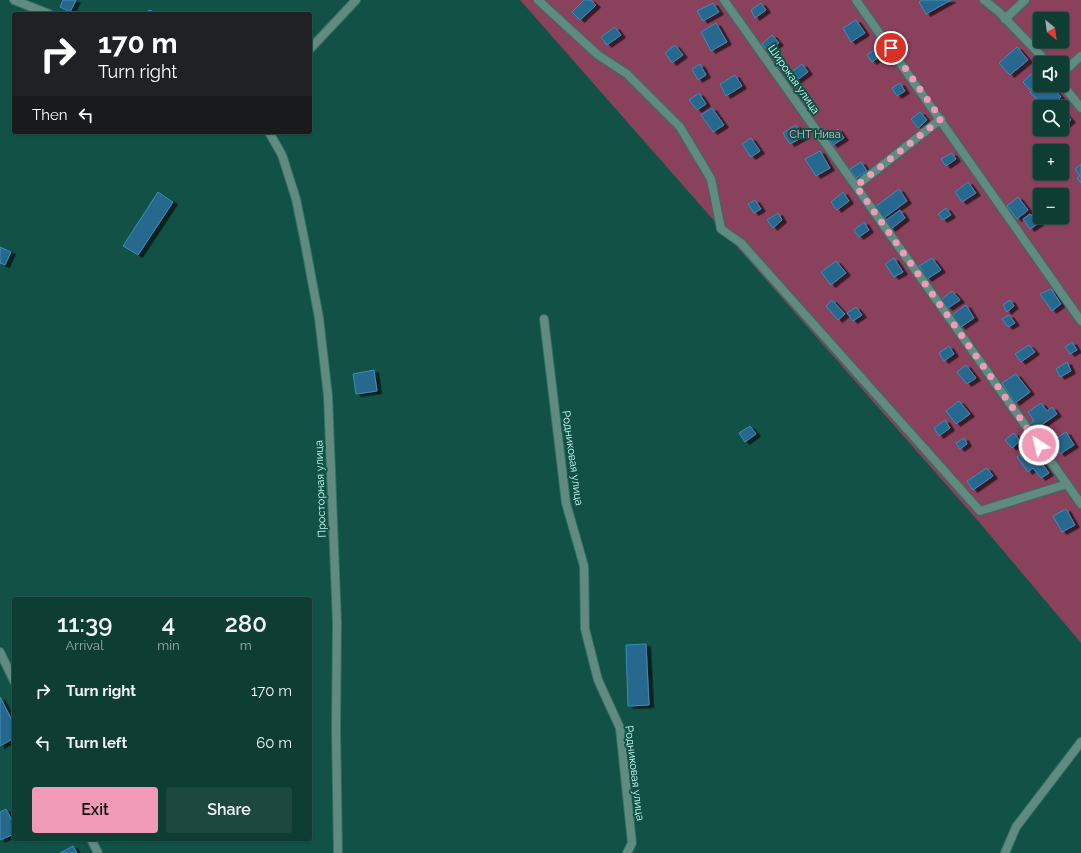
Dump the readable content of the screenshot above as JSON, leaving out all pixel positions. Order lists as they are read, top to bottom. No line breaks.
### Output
{"streets":{"street":["Широкая улица","Родниковая улица","Просторная улица"]},"parks":["СНТ Нива"],"north":"bottom right","page":{"map_buttons":["+","−"],"turn":["170 m","Turn right"],"then":"Then","eta":["11:39","Arrival","4","min","280","m"],"list":[{"name":"Turn right","value":"170 m"},{"name":"Turn left","value":"60 m"}],"buttons":["Exit","Share"]}}
